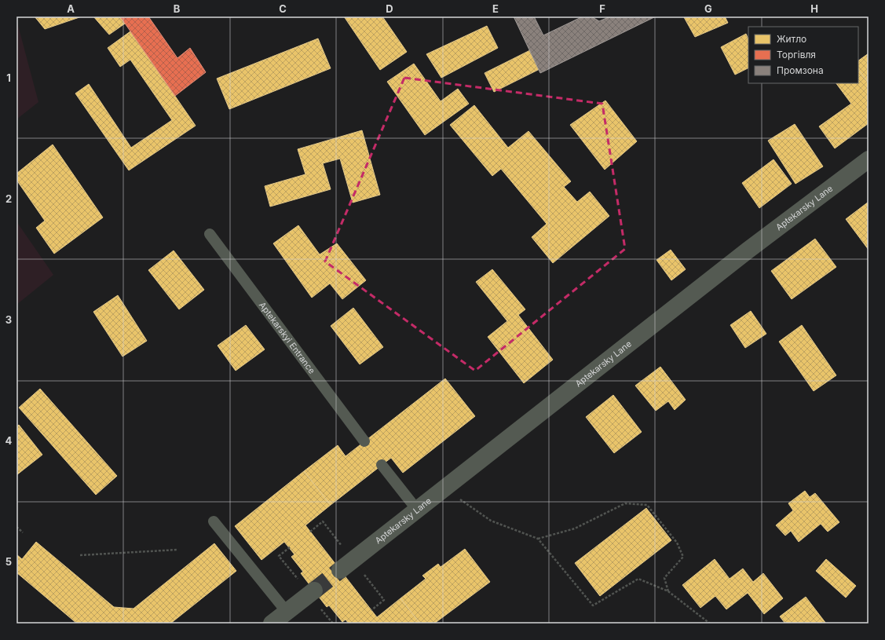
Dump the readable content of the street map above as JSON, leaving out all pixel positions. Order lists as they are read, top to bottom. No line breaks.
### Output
{"streets":{"street":["Aptekarsky Lane"],"lane":["Aptekarskyi Entrance"]},"legend":["Житло","Торгівля","Промзона"],"grid":{"columns":["A","B","C","D","E","F","G","H"],"rows":["1","2","3","4","5"]}}
